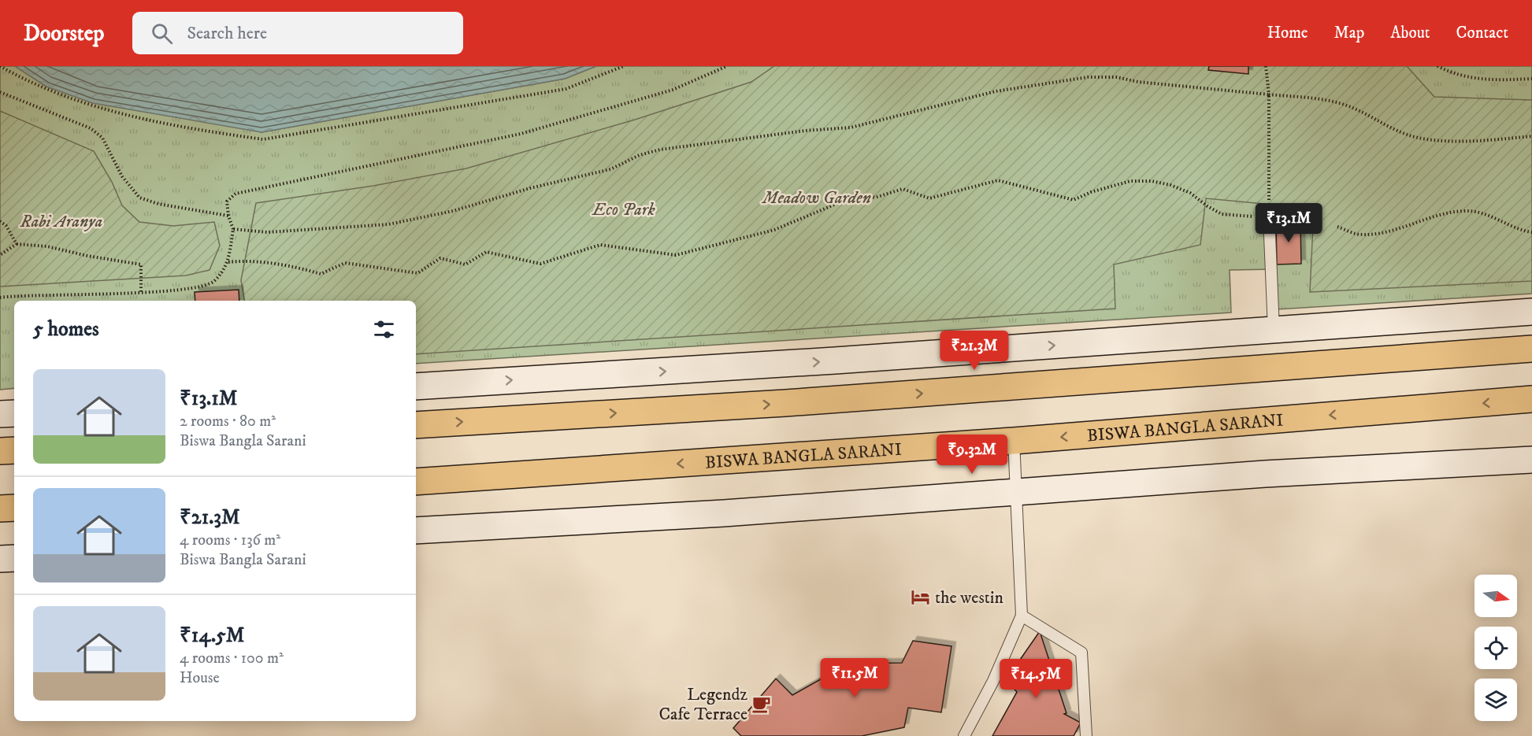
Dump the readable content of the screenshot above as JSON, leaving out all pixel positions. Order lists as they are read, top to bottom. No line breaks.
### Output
{"streets":{"main road":["BISWA BANGLA SARANI"]},"parks":["Meadow Garden","Eco Park","Rabi Aranya"],"places":{"hotel":["the westin"],"cafe":["Legendz Cafe Terrace"]},"north":"right","page":{"header":"Doorstep","search":"Search here","nav":["Home","Map","About","Contact"],"price":["₹13.1M","₹21.3M","₹9.32M","₹11.5M","₹14.5M"],"heading":"5 homes","list":[{"name":"₹13.1M","note":"2 rooms · 80 m² · Biswa Bangla Sarani"},{"name":"₹21.3M","note":"4 rooms · 136 m² · Biswa Bangla Sarani"},{"name":"₹14.5M","note":"4 rooms · 100 m² · House"}]}}
